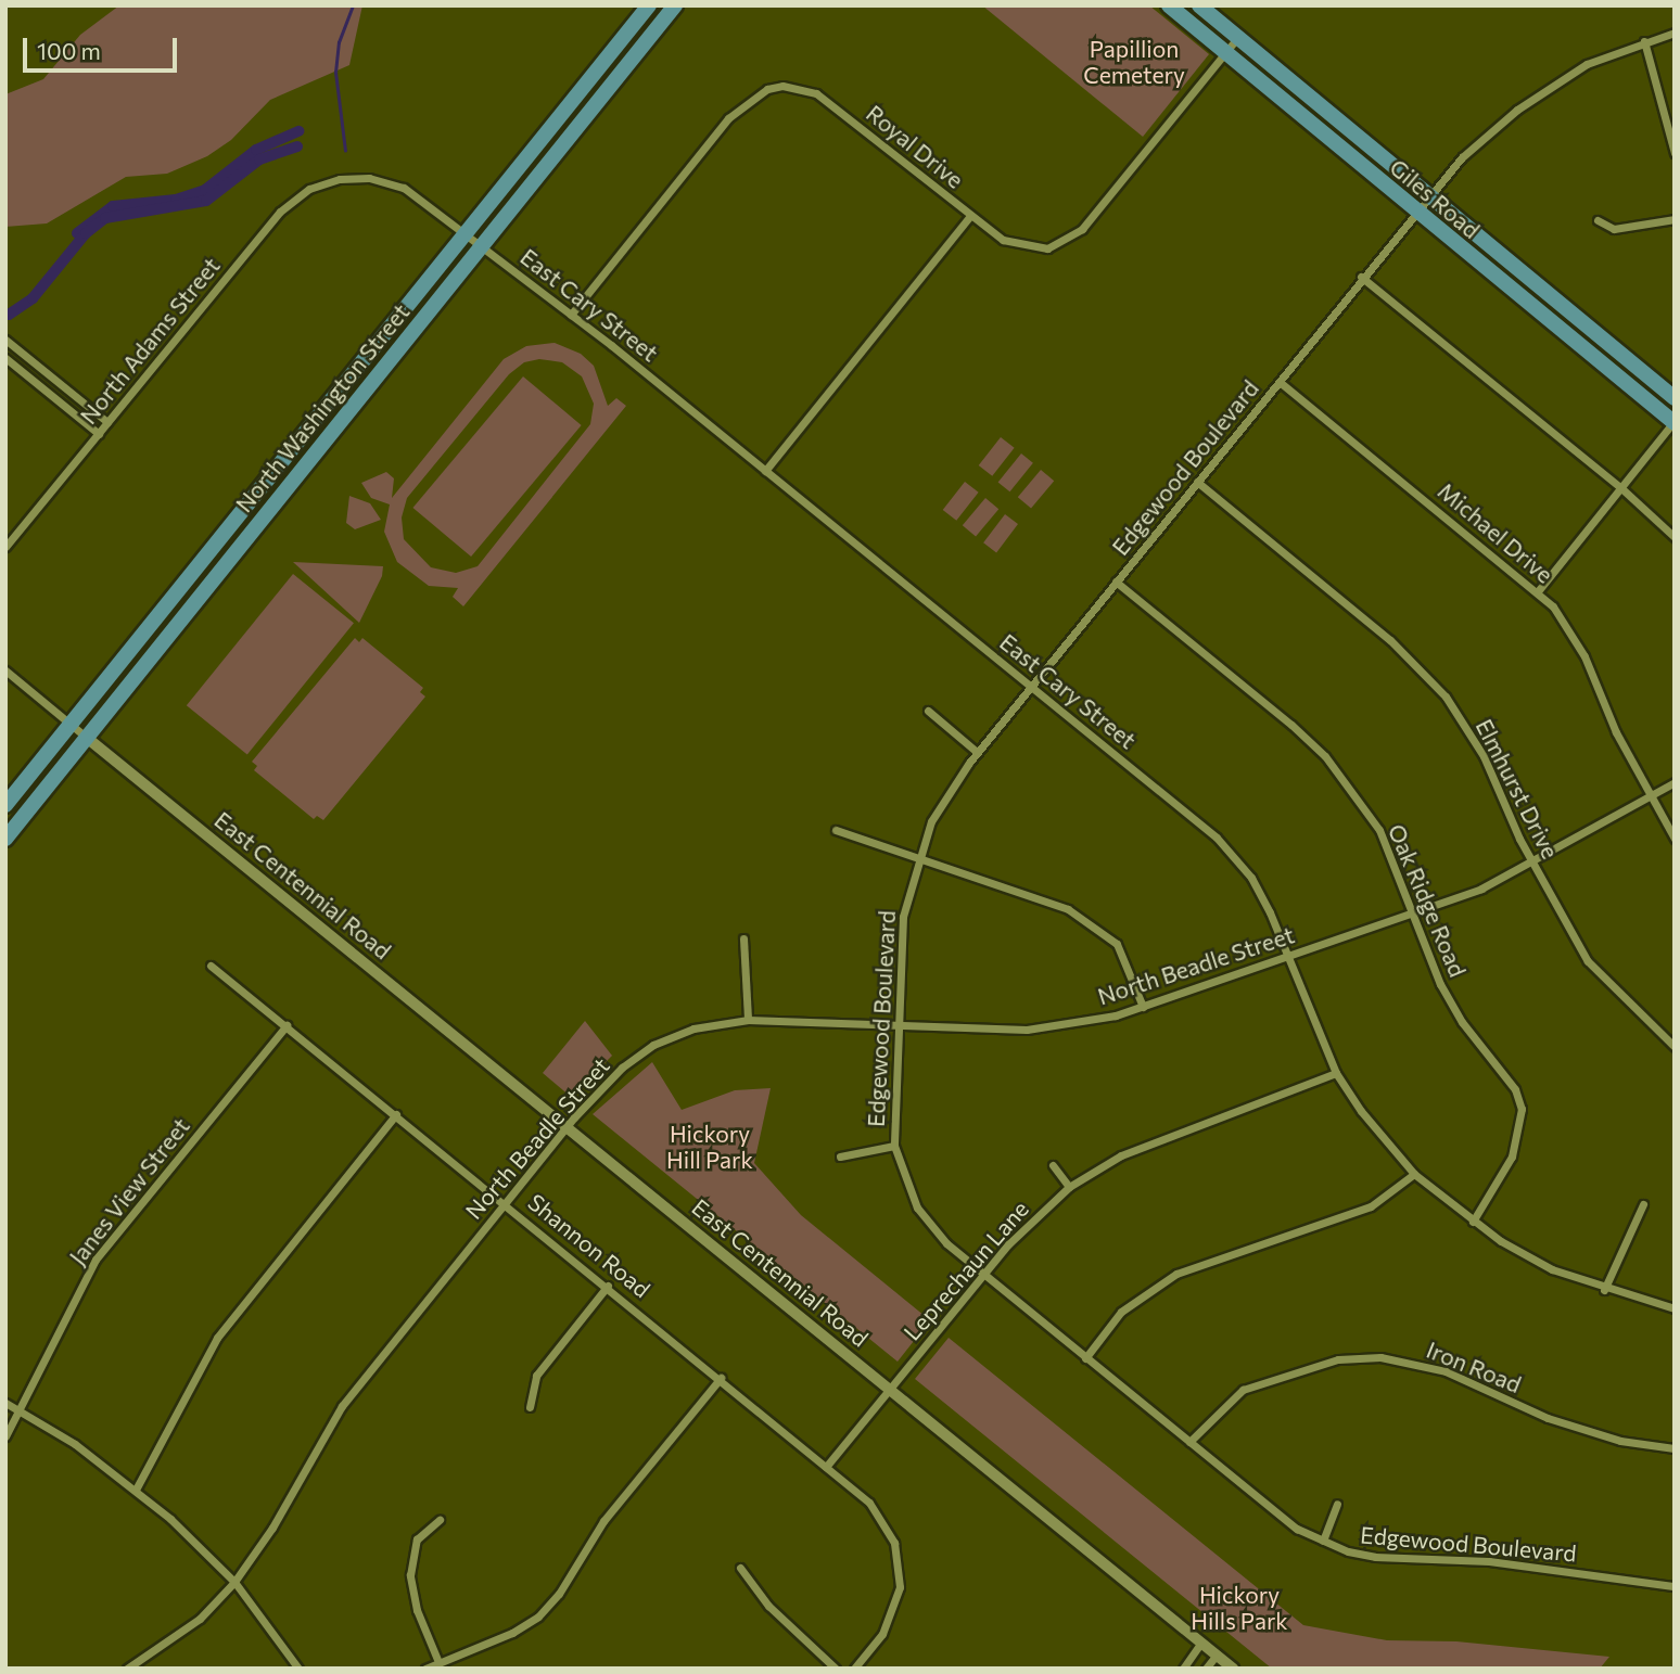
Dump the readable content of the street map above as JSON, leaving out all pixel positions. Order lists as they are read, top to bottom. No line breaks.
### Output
{"streets":{"main road":["Giles Road","North Washington Street"],"street":["Royal Drive","East Cary Street","North Adams Street","Edgewood Boulevard","Michael Drive","Elmhurst Drive","East Centennial Road","Oak Ridge Road","North Beadle Street","Janes View Street","Shannon Road","Leprechaun Lane","Iron Road"]},"crossings":[["Royal Drive","Giles Road"],["Royal Drive","East Cary Street"],["Giles Road","Edgewood Boulevard"],["East Cary Street","North Adams Street"],["East Cary Street","North Washington Street"],["East Cary Street","Edgewood Boulevard"],["East Cary Street","Oak Ridge Road"],["East Cary Street","North Beadle Street"],["East Cary Street","Leprechaun Lane"],["North Washington Street","East Centennial Road"],["Edgewood Boulevard","Michael Drive"],["Edgewood Boulevard","Elmhurst Drive"],["Edgewood Boulevard","Oak Ridge Road"],["Edgewood Boulevard","North Beadle Street"],["Edgewood Boulevard","Leprechaun Lane"],["Edgewood Boulevard","Iron Road"],["Michael Drive","North Beadle Street"],["Elmhurst Drive","North Beadle Street"],["East Centennial Road","North Beadle Street"],["East Centennial Road","Leprechaun Lane"],["Oak Ridge Road","North Beadle Street"],["North Beadle Street","Shannon Road"],["Janes View Street","Shannon Road"],["Shannon Road","Leprechaun Lane"]],"parks":["Papillion Cemetery","Hickory Hill Park","Hickory Hills Park"],"scale_bar":"100 m"}
